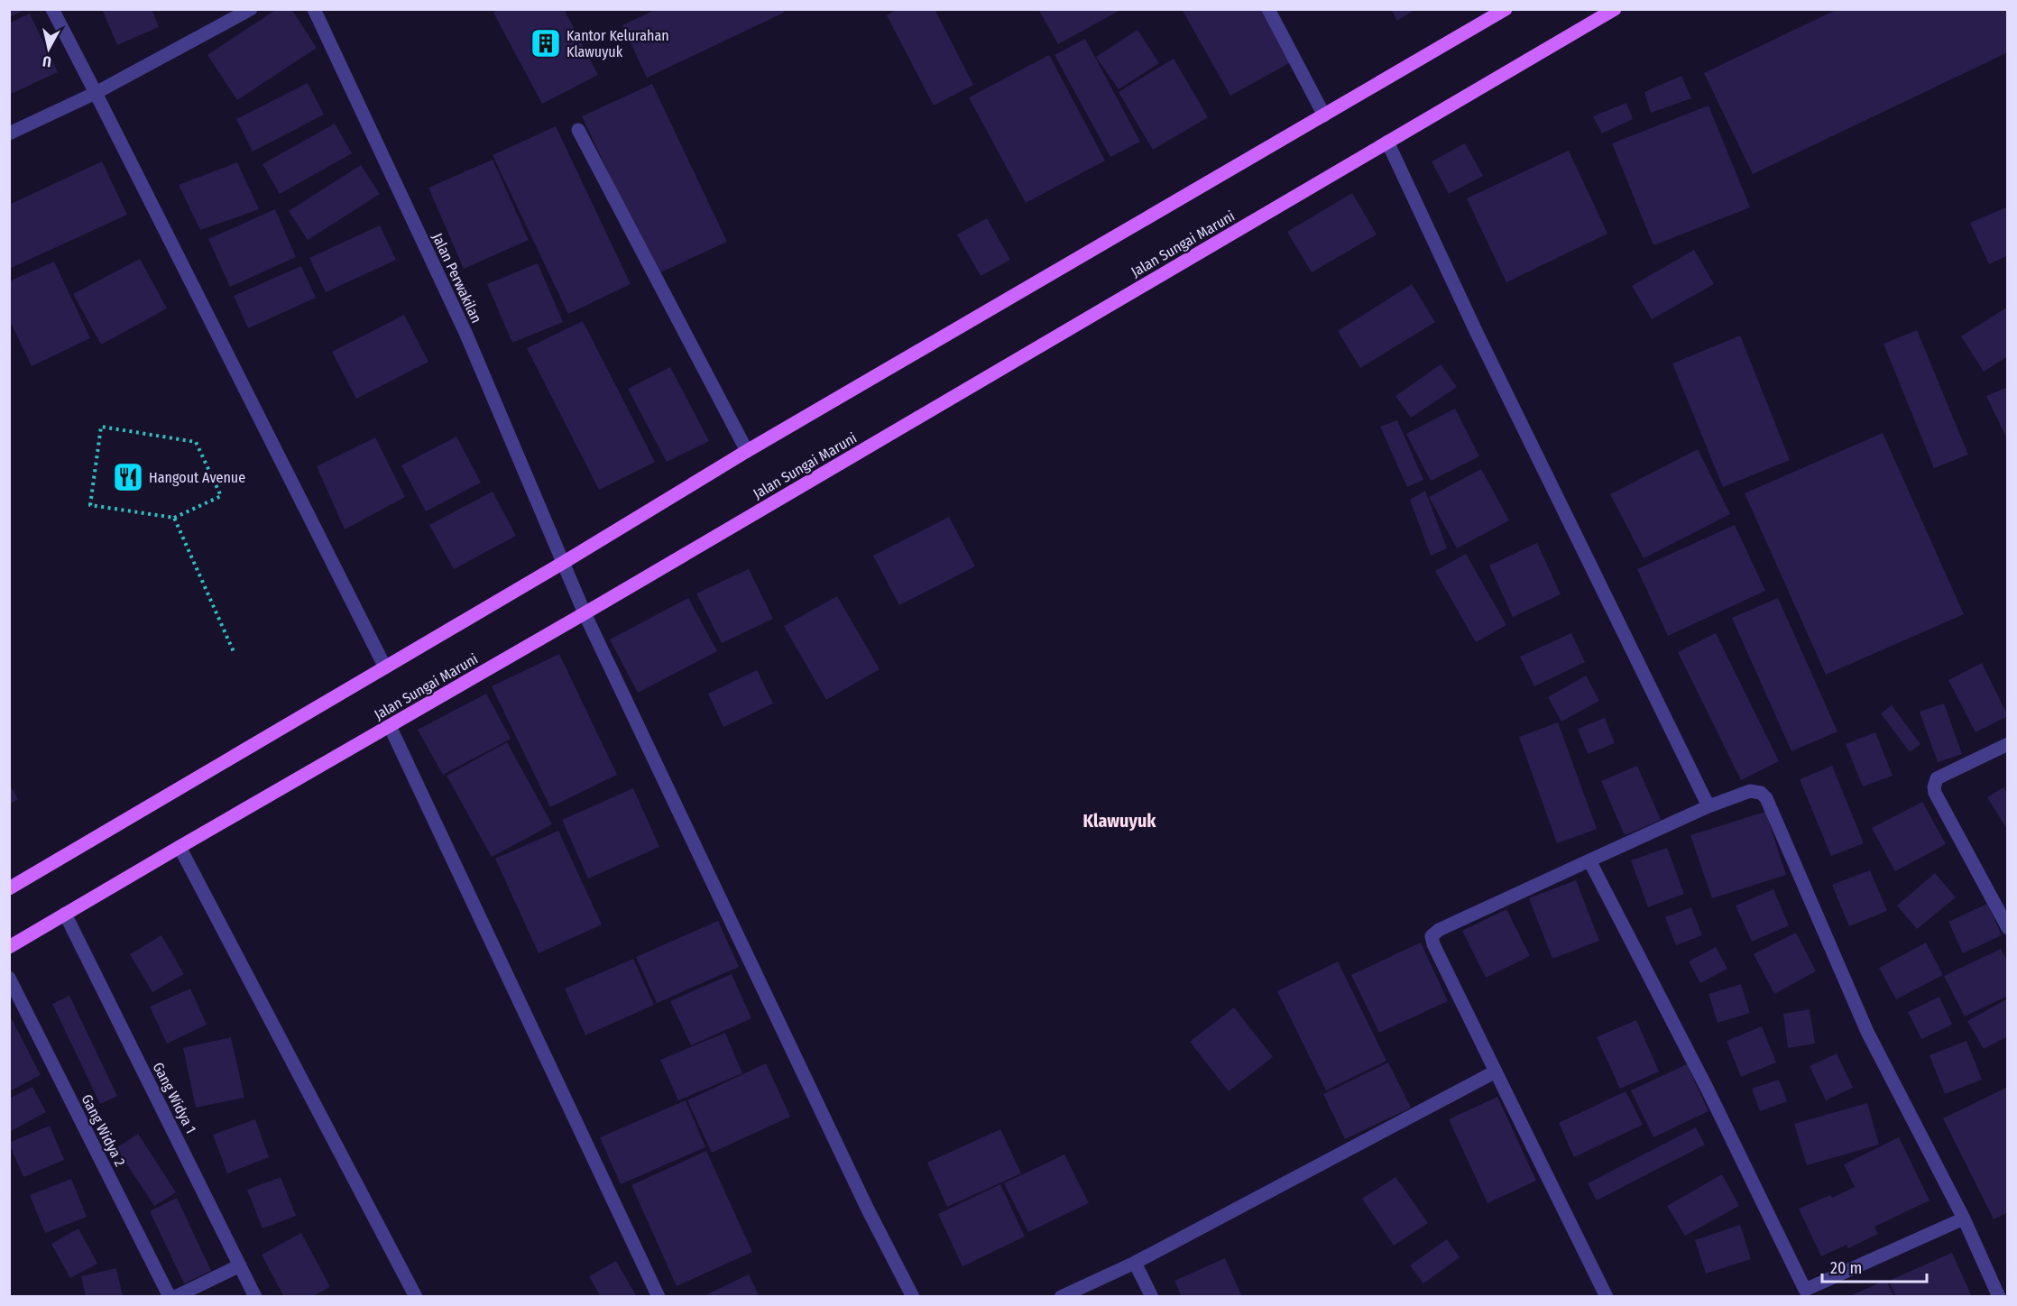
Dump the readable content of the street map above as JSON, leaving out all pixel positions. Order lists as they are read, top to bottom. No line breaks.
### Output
{"streets":{"main road":["Jalan Sungai Maruni"],"street":["Jalan Perwakilan","Gang Widya 1","Gang Widya 2"]},"crossings":[["Jalan Sungai Maruni","Jalan Perwakilan"],["Jalan Sungai Maruni","Gang Widya 1"]],"districts":["Klawuyuk"],"places":{"building":["Kantor Kelurahan Klawuyuk"],"restaurant":["Hangout Avenue"]},"scale_bar":"20 m","north":"bottom"}
